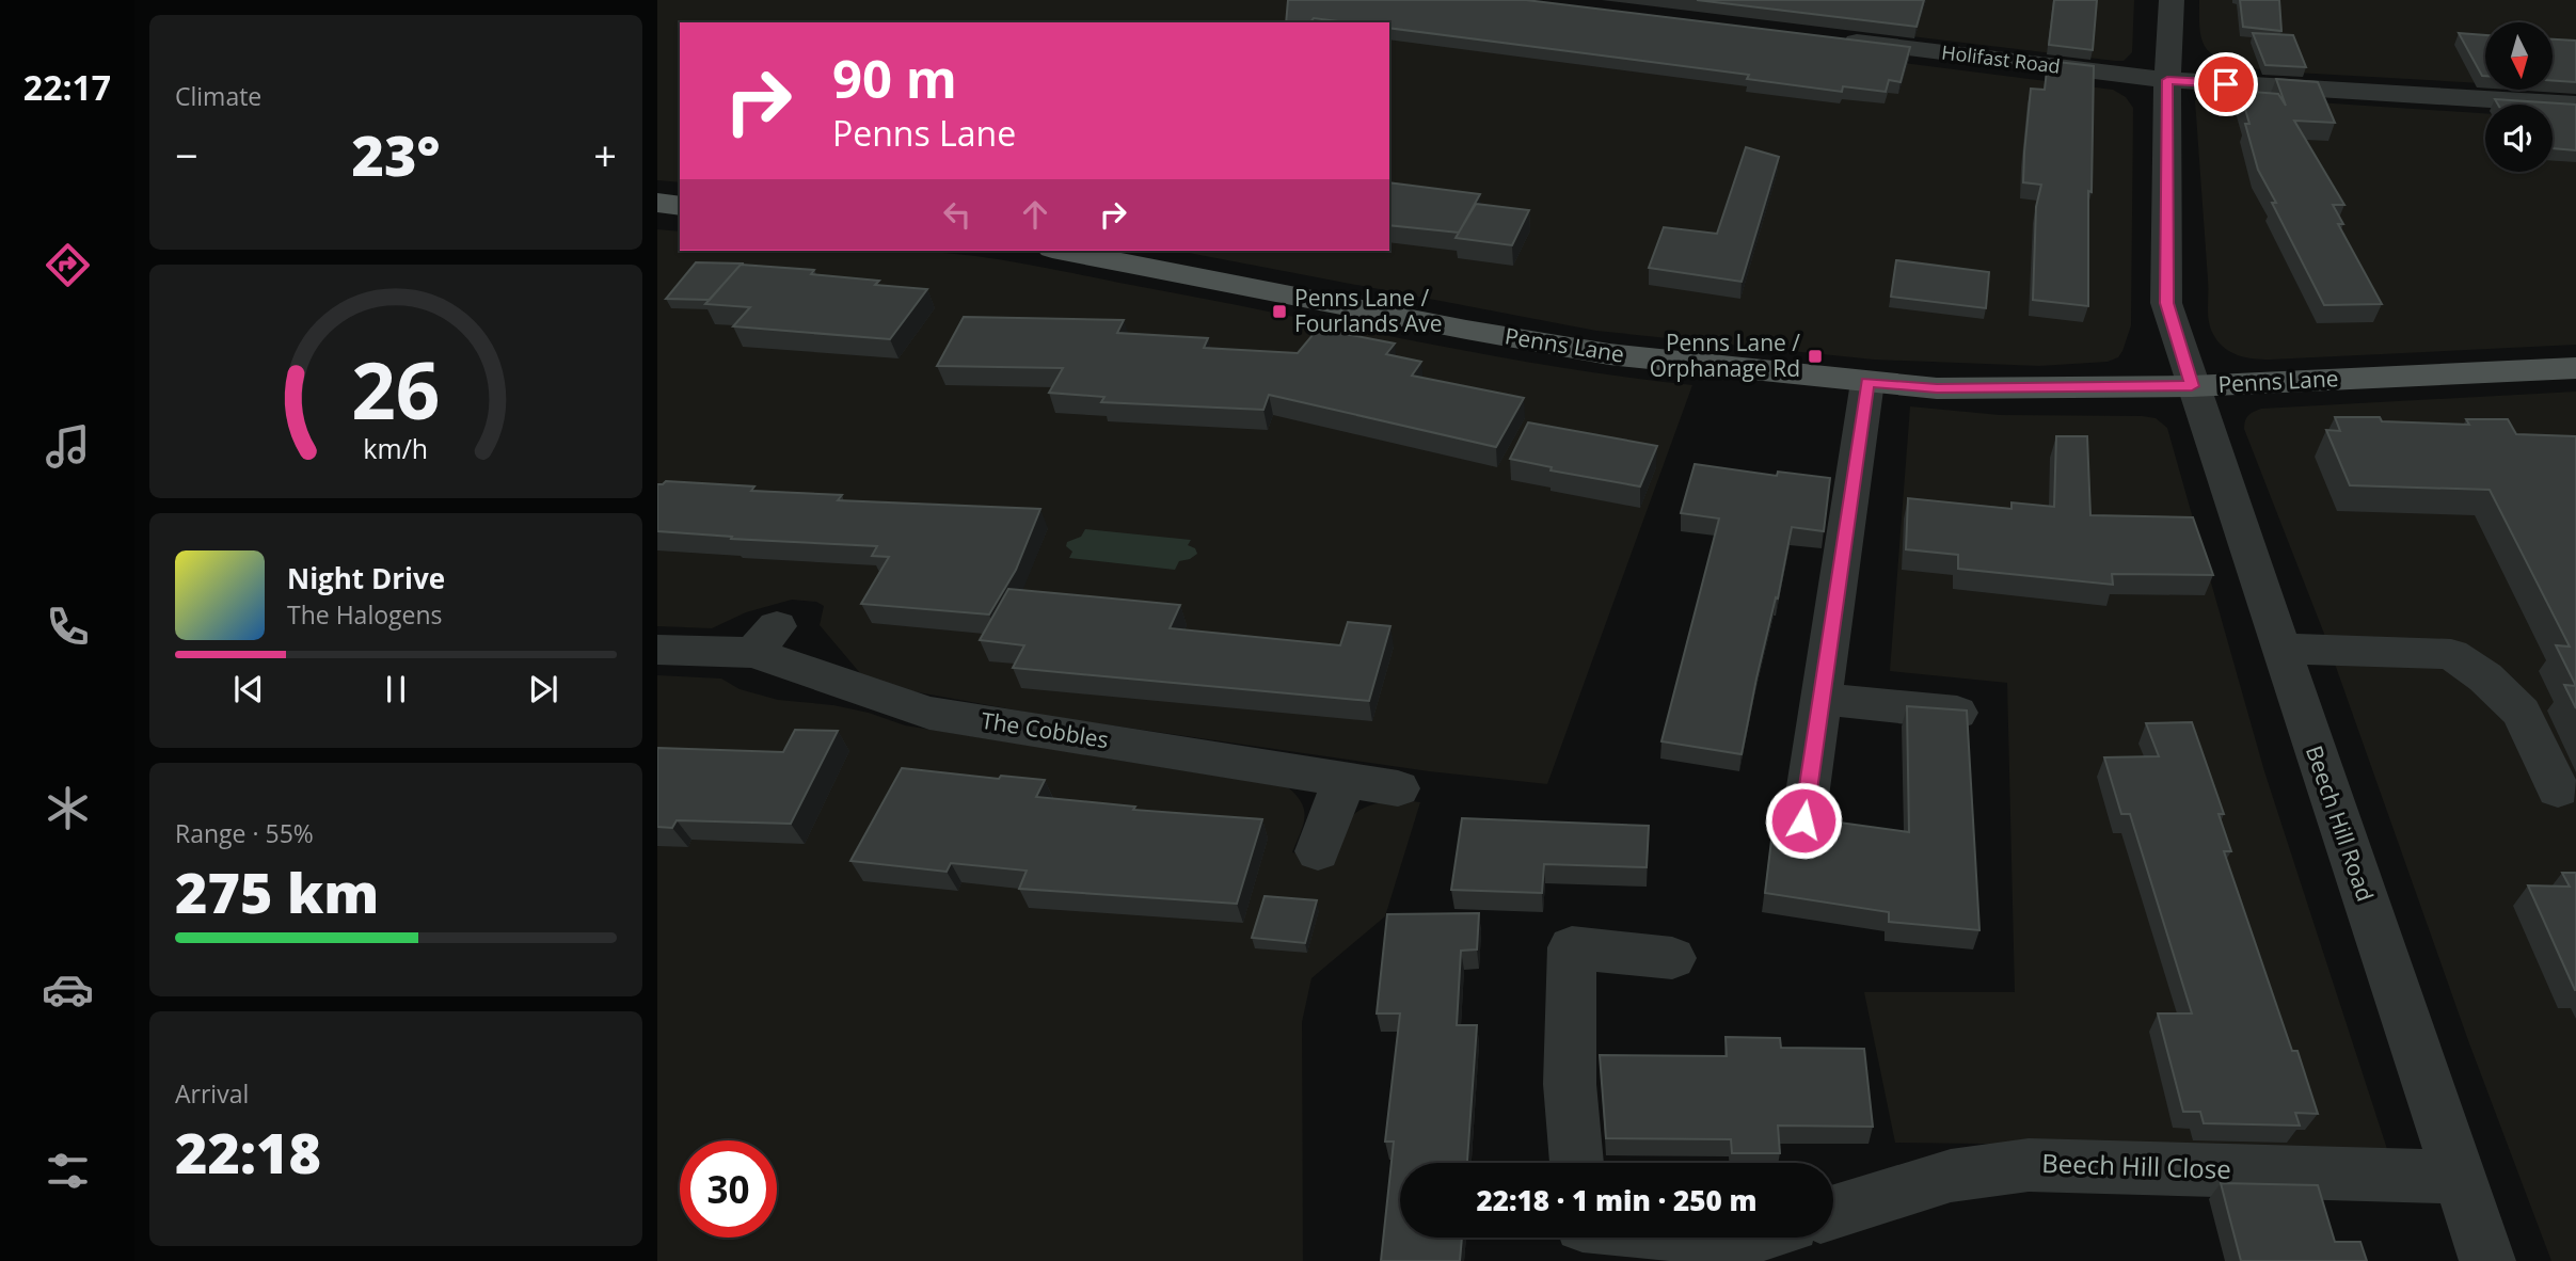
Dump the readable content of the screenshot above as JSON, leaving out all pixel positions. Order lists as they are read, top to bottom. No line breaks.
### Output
{"streets":{"main road":["Penns Lane"],"street":["Holifast Road","The Cobbles","Beech Hill Road","Beech Hill Close"]},"crossings":[["Holifast Road","Beech Hill Road"],["Penns Lane","Beech Hill Road"],["Beech Hill Road","Beech Hill Close"]],"places":{"transit":["Penns Lane / Fourlands Ave","Penns Lane / Orphanage Rd"]},"north":"bottom","page":{"tabs":"22:17","tile":["Climate",["Range · 55%","275 km"],["Arrival","22:18"]],"turn":["90 m","Penns Lane"],"heat":["−","23°","+"],"song":["Night Drive","The Halogens"],"limit":"30","trip":"22:18 · 1 min · 250 m","gauge":["26","km/h"]}}
